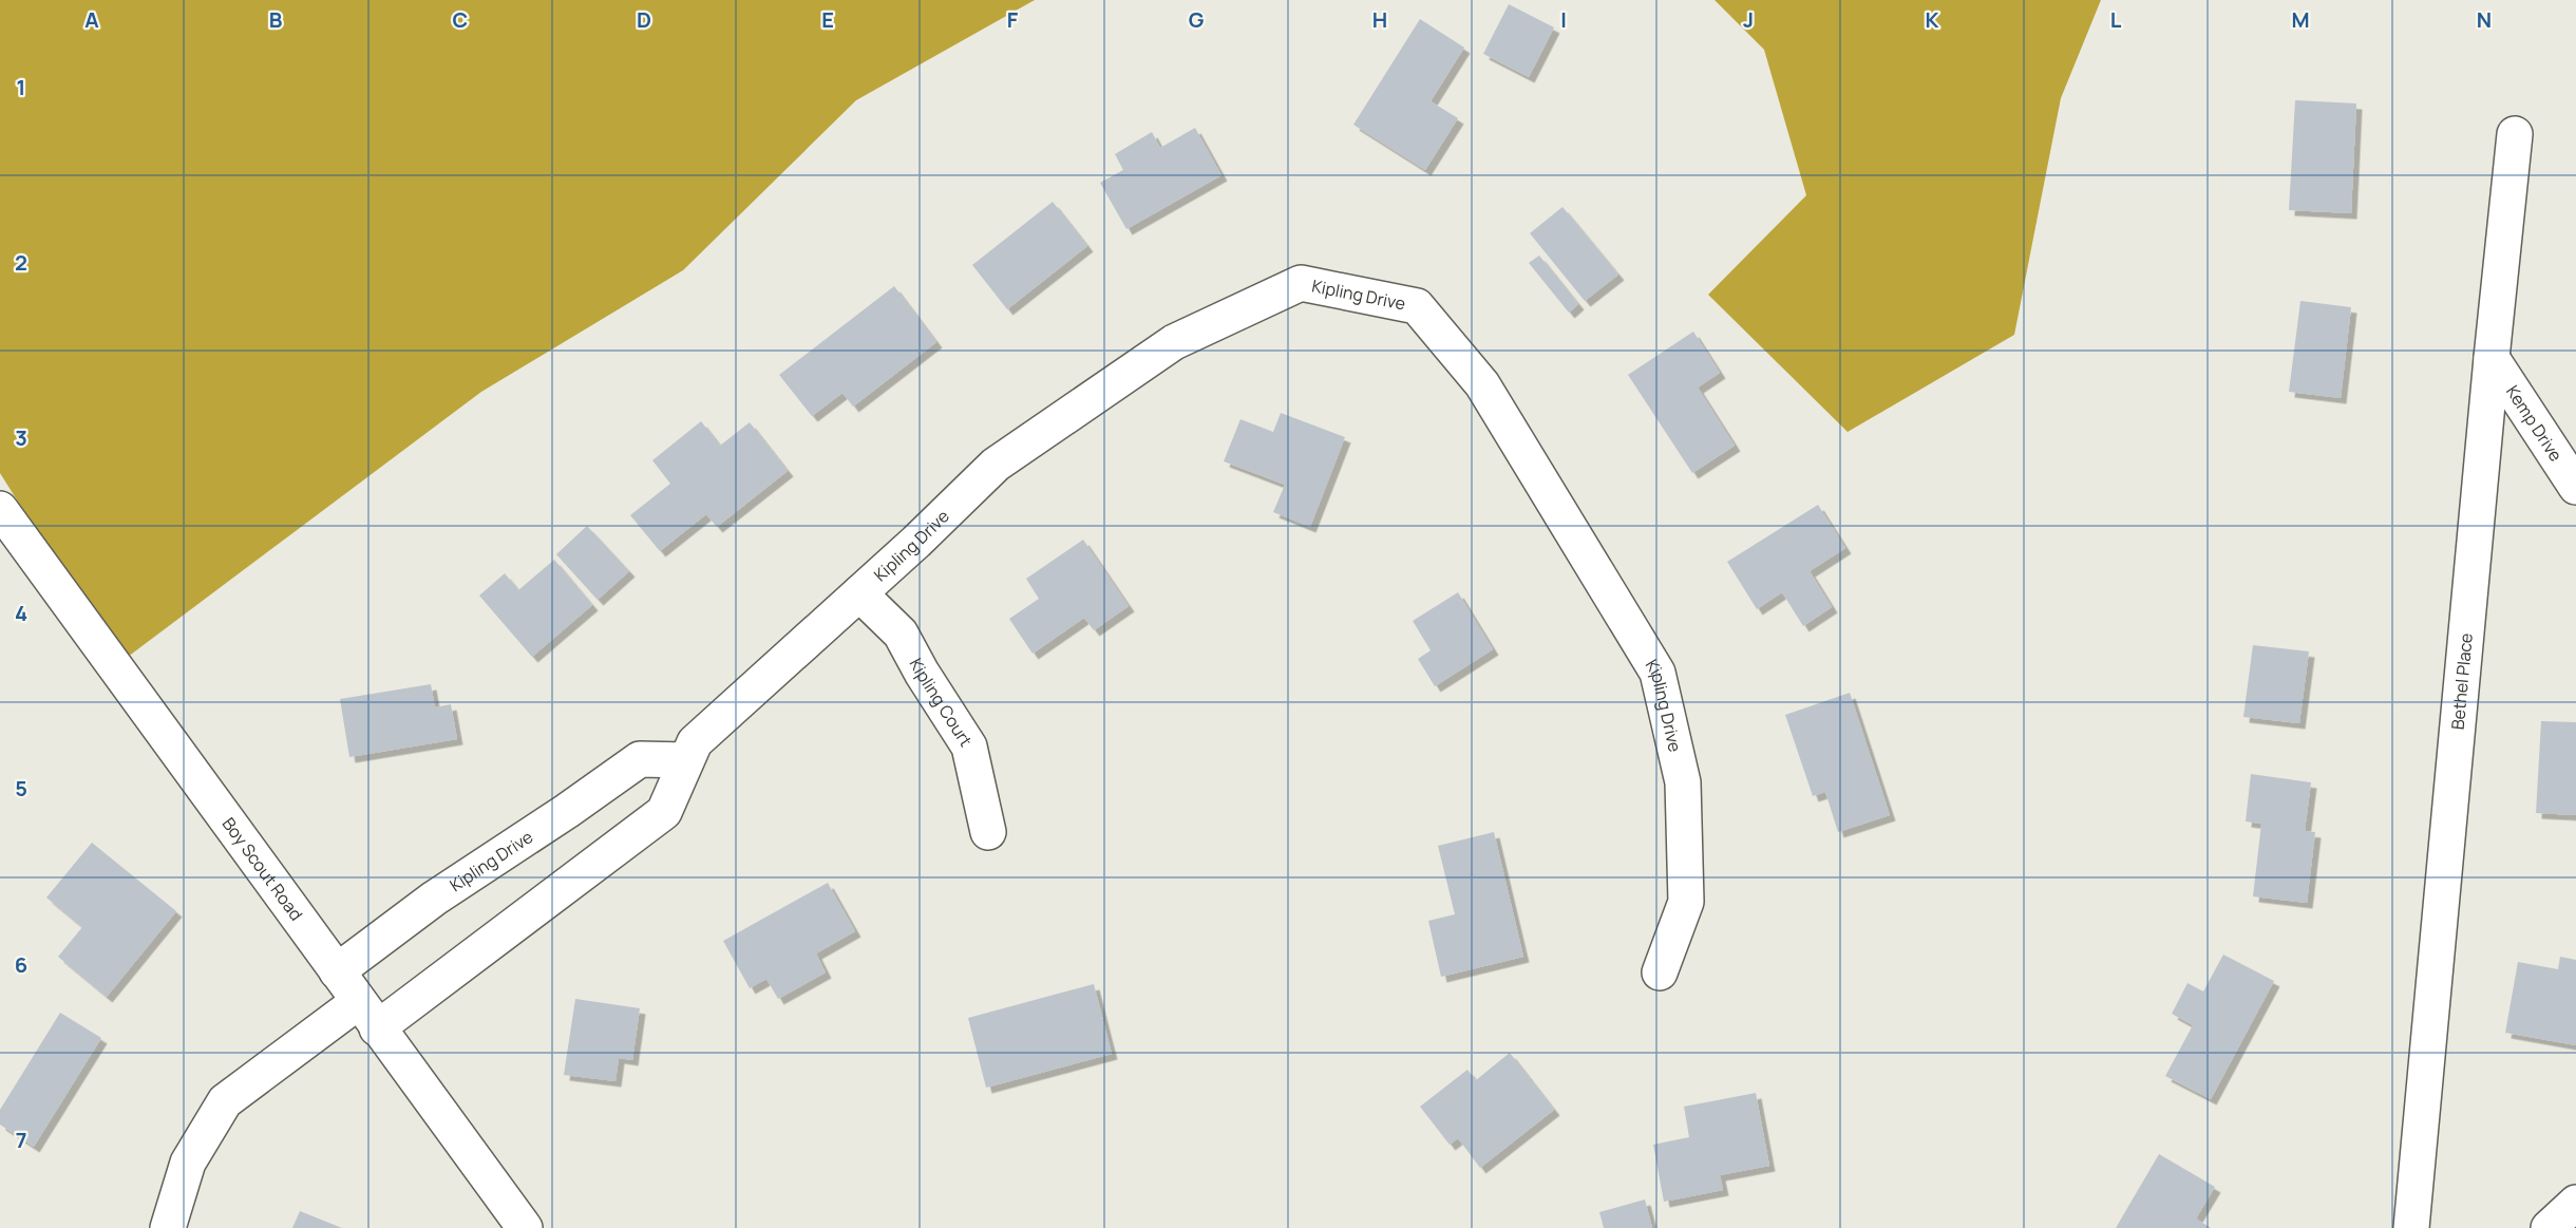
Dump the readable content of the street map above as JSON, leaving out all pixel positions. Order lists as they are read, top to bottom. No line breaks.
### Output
{"streets":{"street":["Kipling Drive","Kemp Drive","Bethel Place","Kipling Court","Boy Scout Road"]},"crossings":[["Kipling Drive","Kipling Court"],["Kipling Drive","Boy Scout Road"],["Kemp Drive","Bethel Place"]],"grid":{"columns":["A","B","C","D","E","F","G","H","I","J","K","L","M","N"],"rows":["1","2","3","4","5","6","7"]}}
